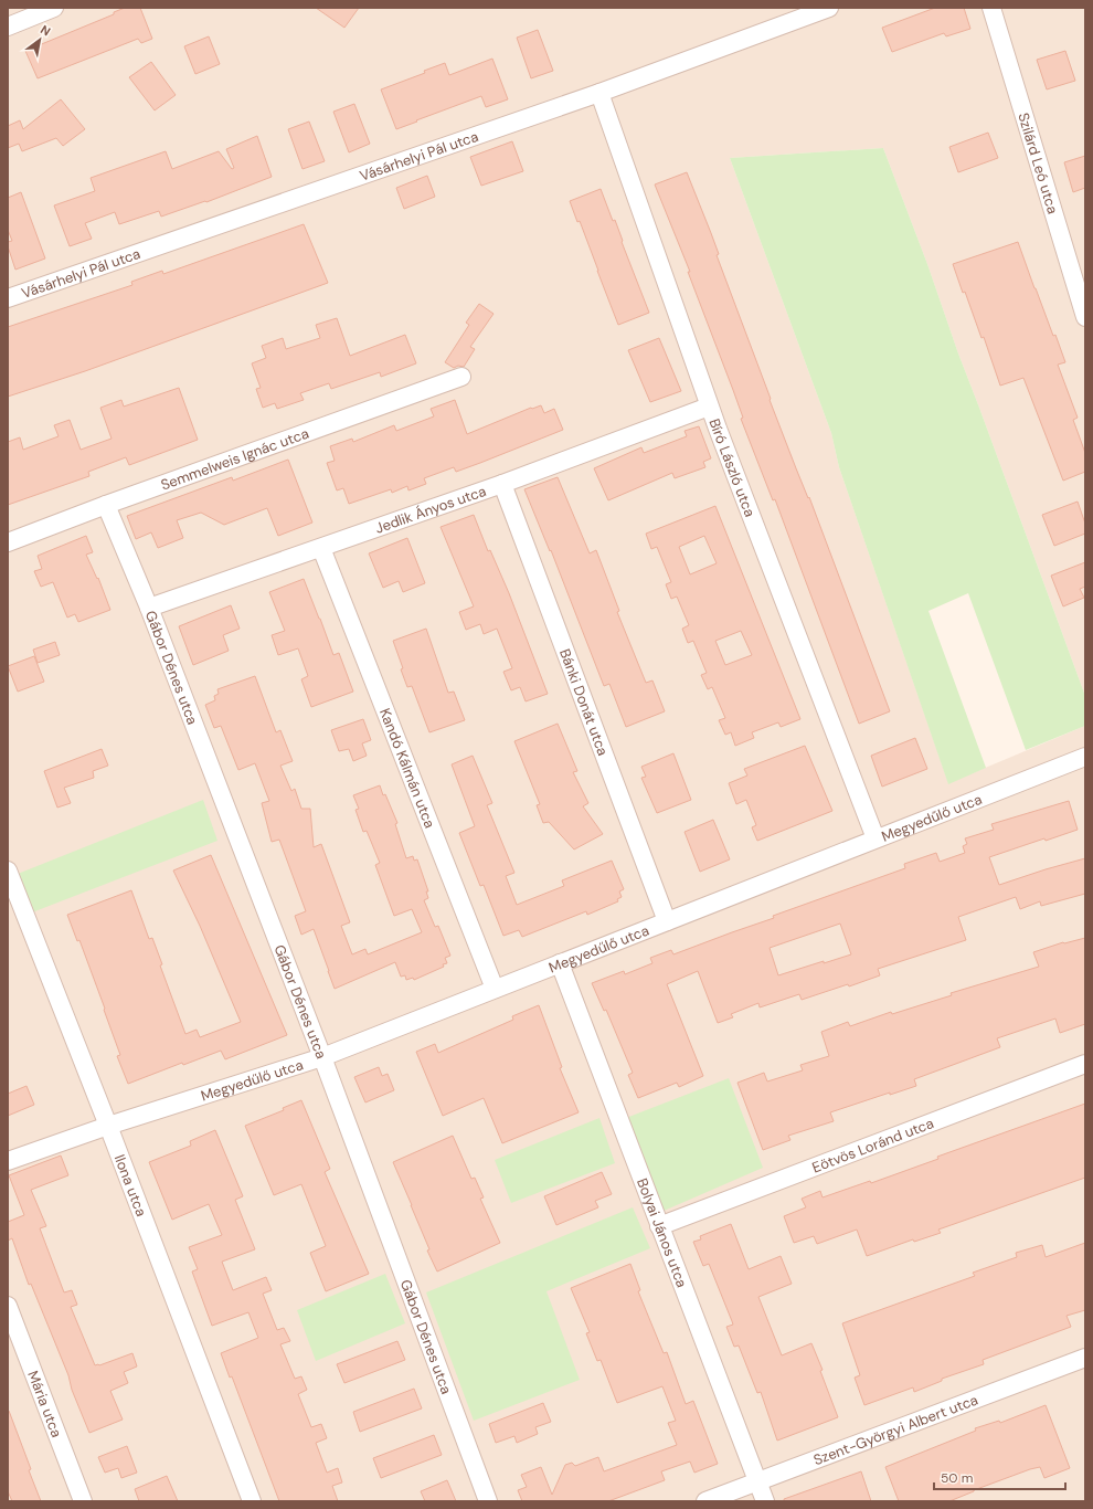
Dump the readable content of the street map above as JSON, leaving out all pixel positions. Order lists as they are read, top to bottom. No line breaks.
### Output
{"streets":{"street":["Vásárhelyi Pál utca","Szilárd Leó utca","Semmelweis Ignác utca","Bíró László utca","Jedlik Ányos utca","Gábor Dénes utca","Bánki Donát utca","Kandó Kálmán utca","Megyedűlő utca","Eötvös Loránd utca","Ilona utca","Bolyai János utca","Mária utca","Szent-Györgyi Albert utca"]},"crossings":[["Vásárhelyi Pál utca","Bíró László utca"],["Semmelweis Ignác utca","Gábor Dénes utca"],["Bíró László utca","Jedlik Ányos utca"],["Bíró László utca","Megyedűlő utca"],["Jedlik Ányos utca","Gábor Dénes utca"],["Jedlik Ányos utca","Bánki Donát utca"],["Jedlik Ányos utca","Kandó Kálmán utca"],["Gábor Dénes utca","Megyedűlő utca"],["Bánki Donát utca","Megyedűlő utca"],["Kandó Kálmán utca","Megyedűlő utca"],["Megyedűlő utca","Ilona utca"],["Megyedűlő utca","Bolyai János utca"],["Eötvös Loránd utca","Bolyai János utca"],["Bolyai János utca","Szent-Györgyi Albert utca"]],"scale_bar":"50 m","north":"top right"}
